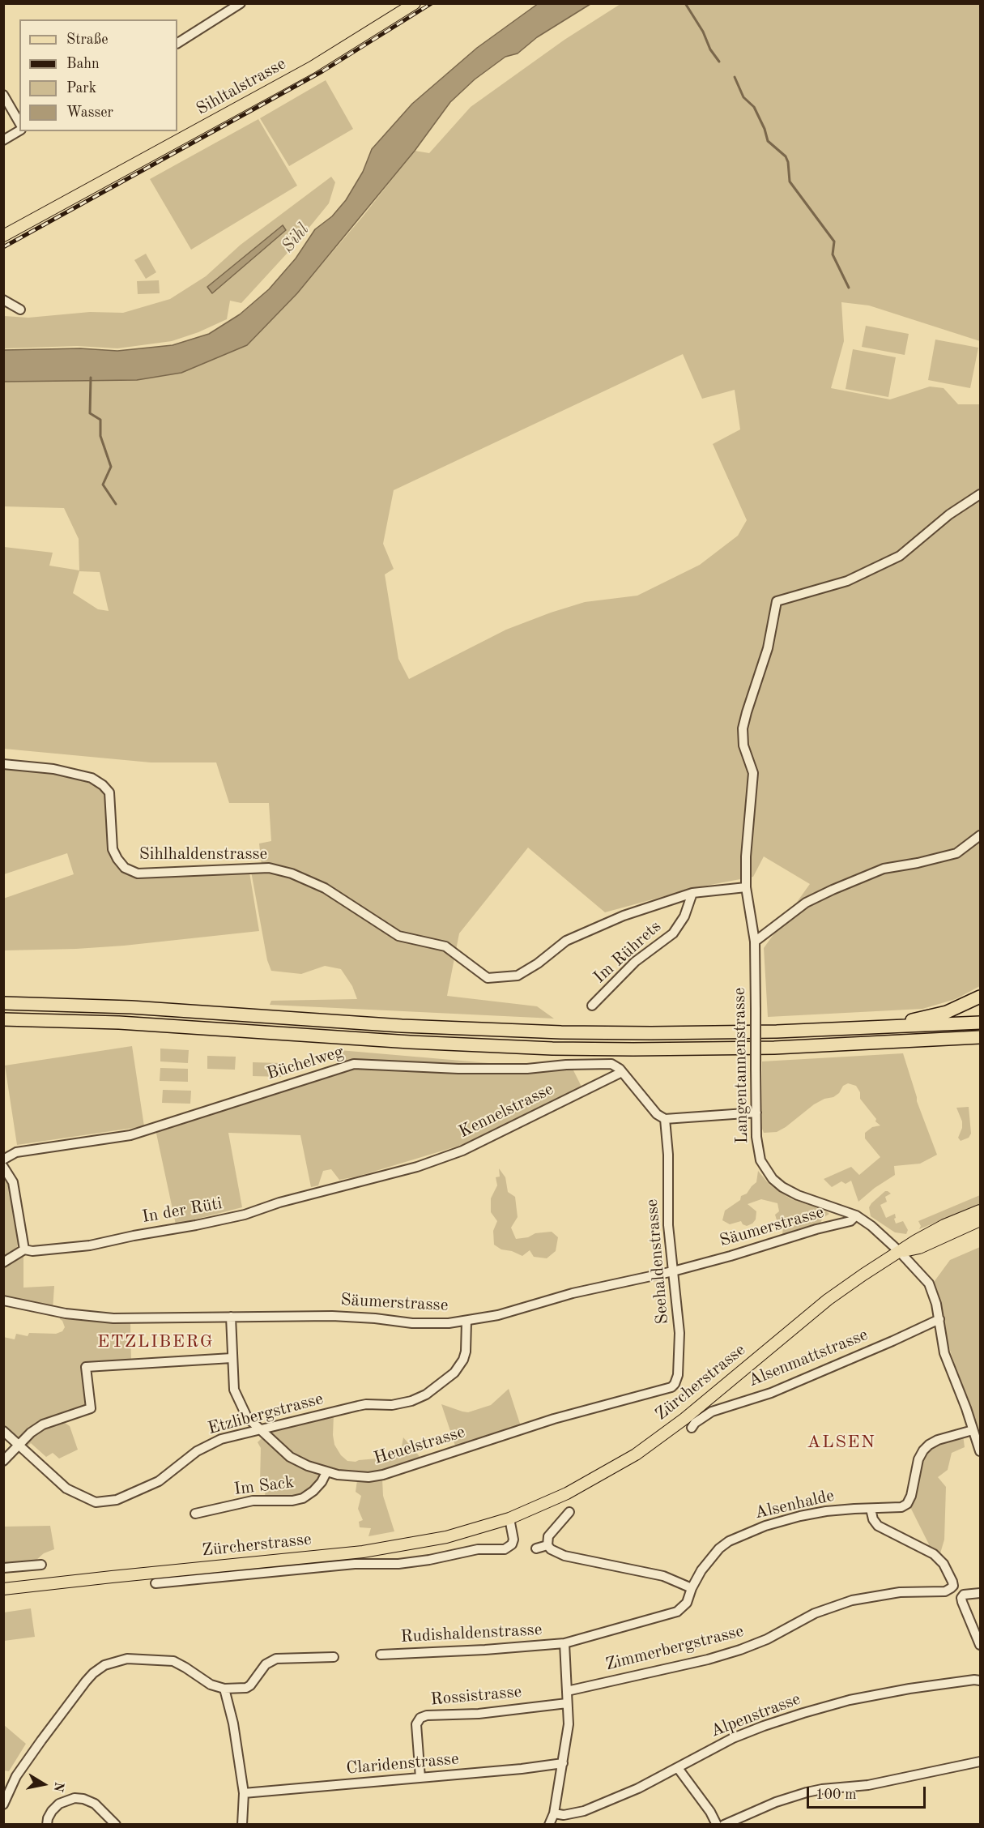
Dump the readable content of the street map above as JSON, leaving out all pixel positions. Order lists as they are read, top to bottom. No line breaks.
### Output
{"streets":{"main road":["Sihltalstrasse","Zürcherstrasse"],"street":["Sihlhaldenstrasse","Im Rührets","Büchelweg","Langentannenstrasse","Kennelstrasse","In der Rüti","Säumerstrasse","Seehaldenstrasse","Alsenmattstrasse","Etzlibergstrasse","Heuelstrasse","Im Sack","Alsenhalde","Rudishaldenstrasse","Zimmerbergstrasse","Rossistrasse","Alpenstrasse","Claridenstrasse"]},"crossings":[["Sihlhaldenstrasse","Im Rührets"],["Sihlhaldenstrasse","Langentannenstrasse"],["Büchelweg","Kennelstrasse"],["Langentannenstrasse","Säumerstrasse"],["Langentannenstrasse","Alsenmattstrasse"],["Langentannenstrasse","Zürcherstrasse"],["Langentannenstrasse","Alsenhalde"],["Kennelstrasse","In der Rüti"],["Säumerstrasse","Seehaldenstrasse"],["Säumerstrasse","Etzlibergstrasse"],["Säumerstrasse","Heuelstrasse"],["Seehaldenstrasse","Heuelstrasse"],["Etzlibergstrasse","Heuelstrasse"],["Heuelstrasse","Im Sack"],["Alsenhalde","Zimmerbergstrasse"],["Rossistrasse","Claridenstrasse"]],"districts":["ETZLIBERG","ALSEN"],"water":["Sihl"],"legend":["Straße","Bahn","Park","Wasser"],"scale_bar":"100 m","north":"right"}
